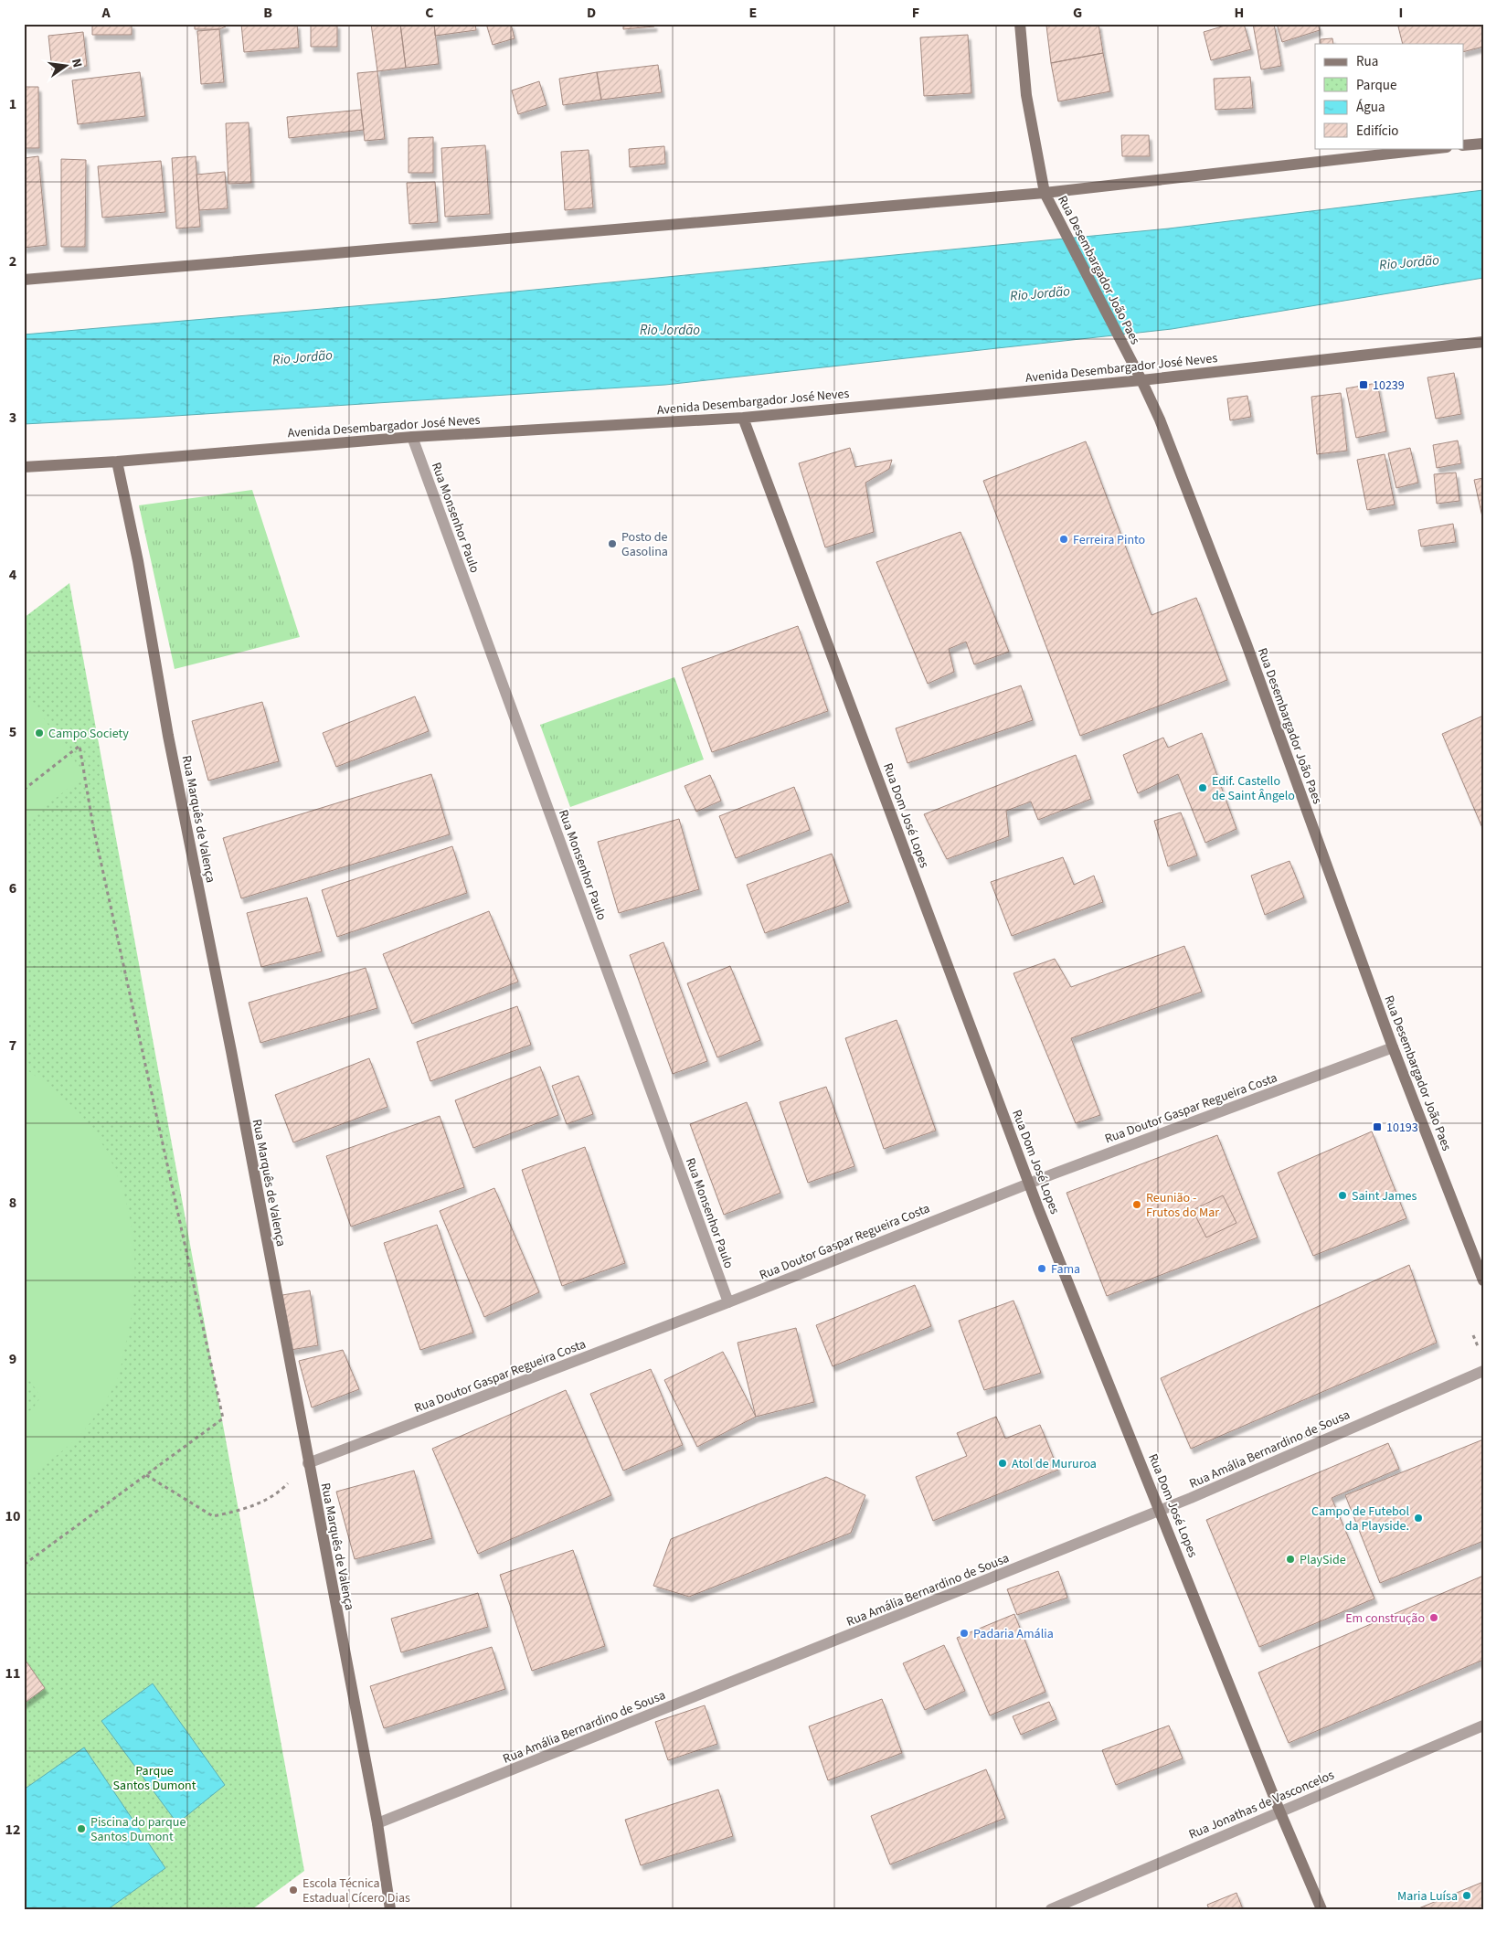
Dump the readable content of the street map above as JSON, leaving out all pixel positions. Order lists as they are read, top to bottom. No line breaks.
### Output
{"streets":{"street":["Rua Desembargador João Paes","Avenida Desembargador José Neves","Rua Monsenhor Paulo","Rua Dom José Lopes","Rua Marquês de Valença","Rua Doutor Gaspar Regueira Costa","Rua Amália Bernardino de Sousa","Rua Jonathas de Vasconcelos"]},"crossings":[["Rua Desembargador João Paes","Avenida Desembargador José Neves"],["Rua Desembargador João Paes","Rua Doutor Gaspar Regueira Costa"],["Avenida Desembargador José Neves","Rua Monsenhor Paulo"],["Avenida Desembargador José Neves","Rua Dom José Lopes"],["Avenida Desembargador José Neves","Rua Marquês de Valença"],["Rua Monsenhor Paulo","Rua Doutor Gaspar Regueira Costa"],["Rua Dom José Lopes","Rua Doutor Gaspar Regueira Costa"],["Rua Dom José Lopes","Rua Amália Bernardino de Sousa"],["Rua Dom José Lopes","Rua Jonathas de Vasconcelos"],["Rua Marquês de Valença","Rua Doutor Gaspar Regueira Costa"],["Rua Marquês de Valença","Rua Amália Bernardino de Sousa"]],"water":["Rio Jordão"],"parks":["Parque Santos Dumont"],"places":{"transit":["10239","10193"],"other":["Ferreira Pinto","Posto de Gasolina","Campo Society","Edif. Castello de Saint Ângelo","Saint James","Reunião - Frutos do Mar","Fama","Atol de Mururoa","Campo de Futebol da Playside.","PlaySide","Em construção","Padaria Amália","Piscina do parque Santos Dumont","Escola Técnica Estadual Cícero Dias","Maria Luísa"]},"legend":["Rua","Parque","Água","Edifício"],"north":"right","grid":{"columns":["A","B","C","D","E","F","G","H","I"],"rows":["1","2","3","4","5","6","7","8","9","10","11","12"]}}
